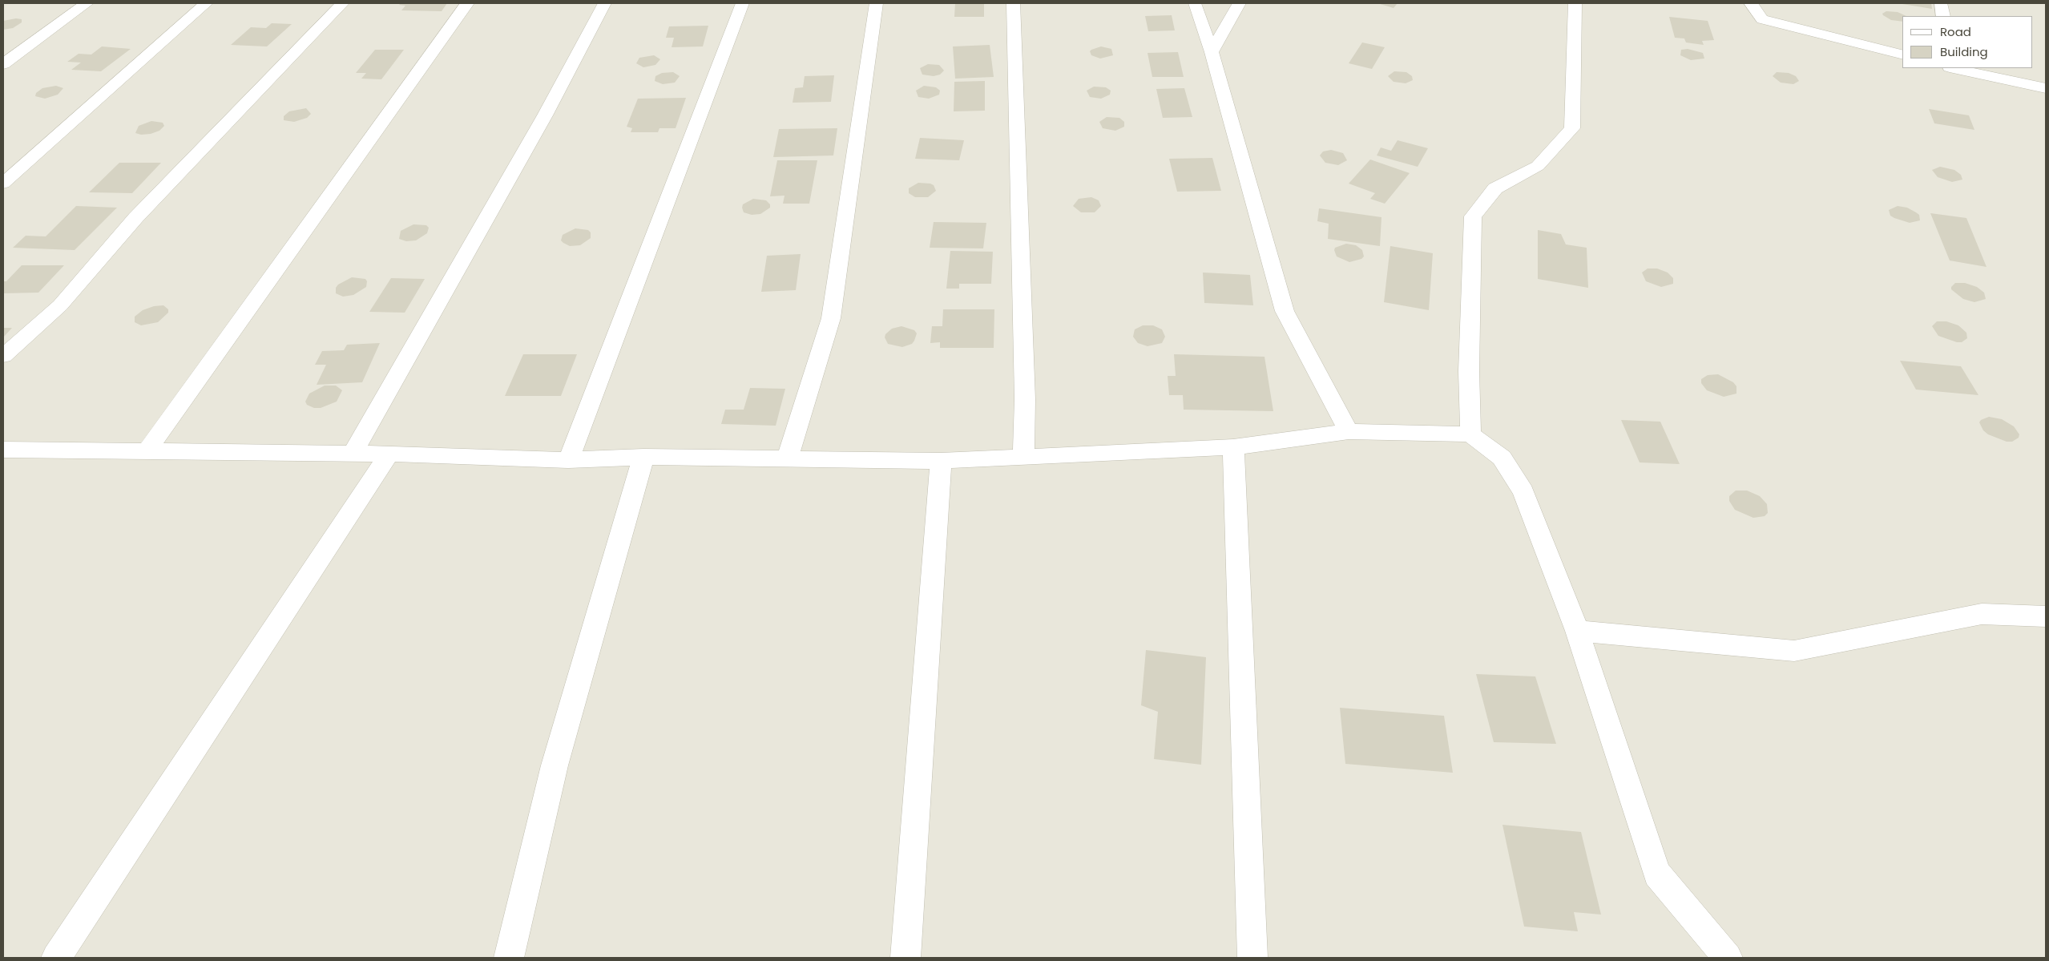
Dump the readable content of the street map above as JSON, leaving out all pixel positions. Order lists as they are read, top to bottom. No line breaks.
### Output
{"legend":["Road","Building"]}
